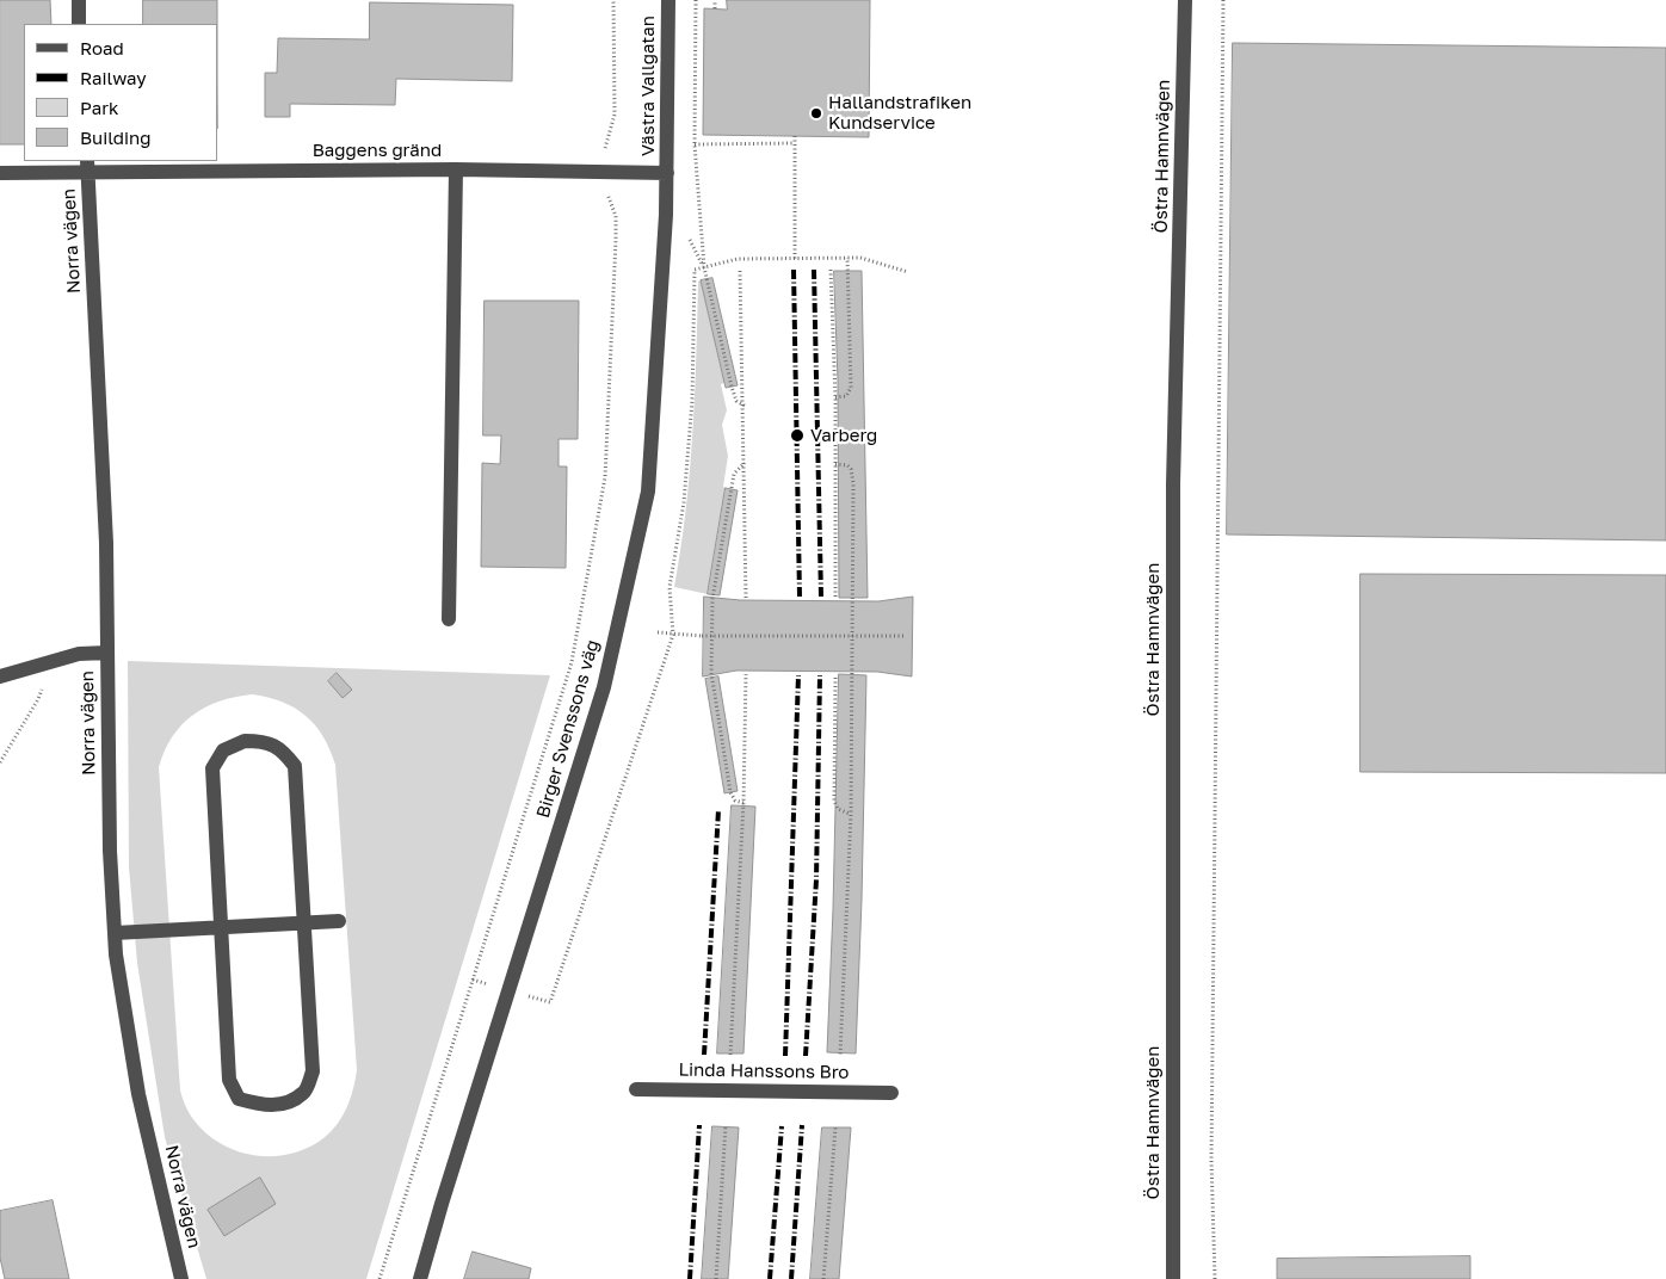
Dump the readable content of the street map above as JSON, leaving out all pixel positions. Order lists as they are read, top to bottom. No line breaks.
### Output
{"streets":{"street":["Västra Vallgatan","Baggens gränd","Östra Hamnvägen","Norra vägen","Birger Svenssons väg","Linda Hanssons Bro"]},"crossings":[["Västra Vallgatan","Baggens gränd"],["Västra Vallgatan","Birger Svenssons väg"],["Baggens gränd","Norra vägen"],["Baggens gränd","Birger Svenssons väg"]],"places":["Hallandstrafiken Kundservice","Varberg"],"legend":["Road","Railway","Park","Building"]}
